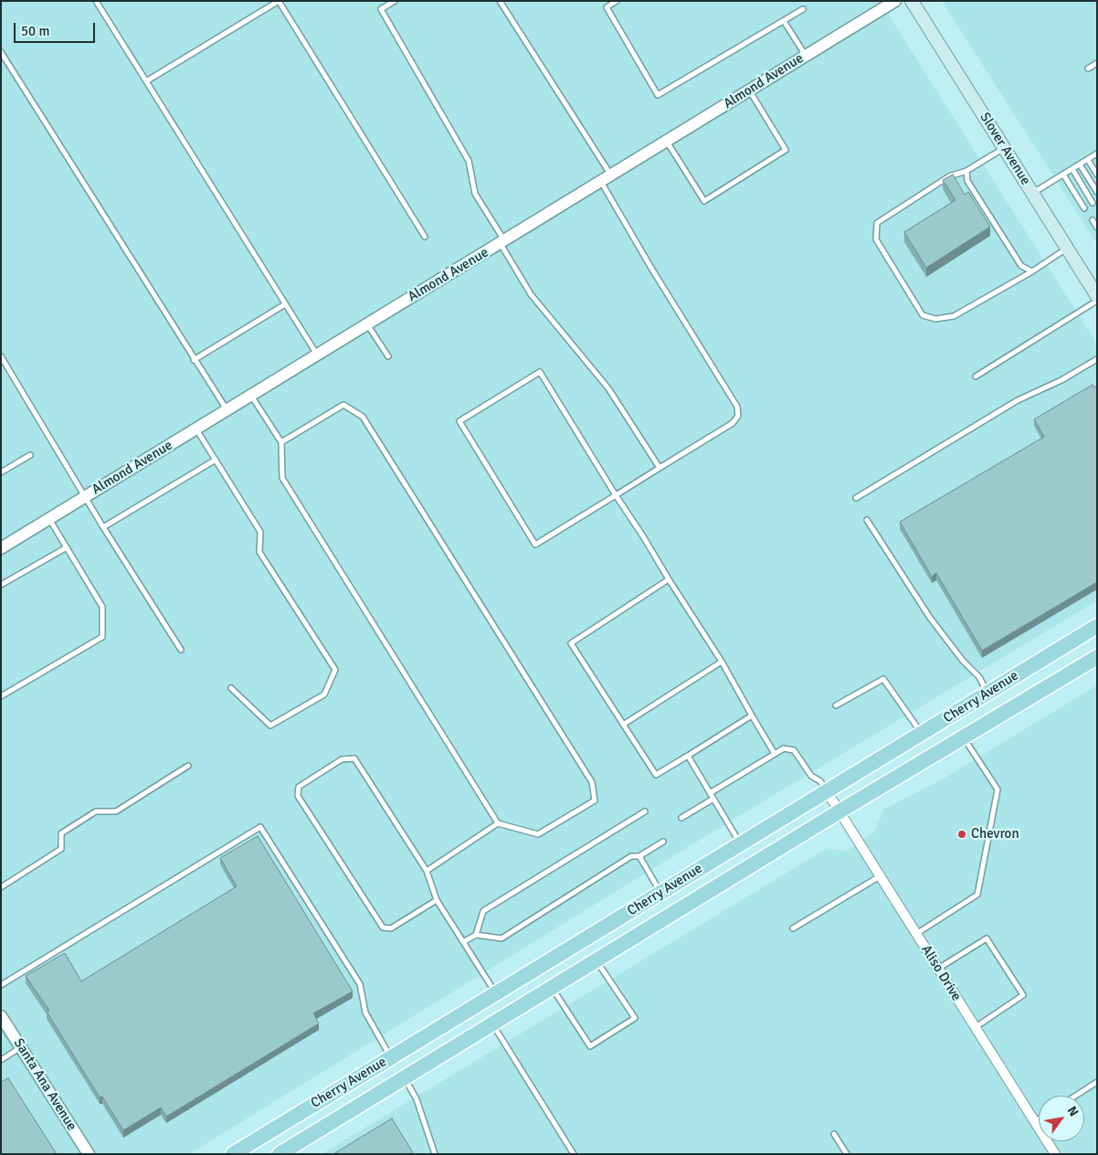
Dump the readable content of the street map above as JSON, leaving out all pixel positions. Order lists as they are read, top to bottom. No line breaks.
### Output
{"streets":{"main road":["Slover Avenue","Cherry Avenue"],"street":["Almond Avenue","Aliso Drive","Santa Ana Avenue"]},"crossings":[["Cherry Avenue","Aliso Drive"]],"places":["Chevron"],"scale_bar":"50 m","north":"top right"}
